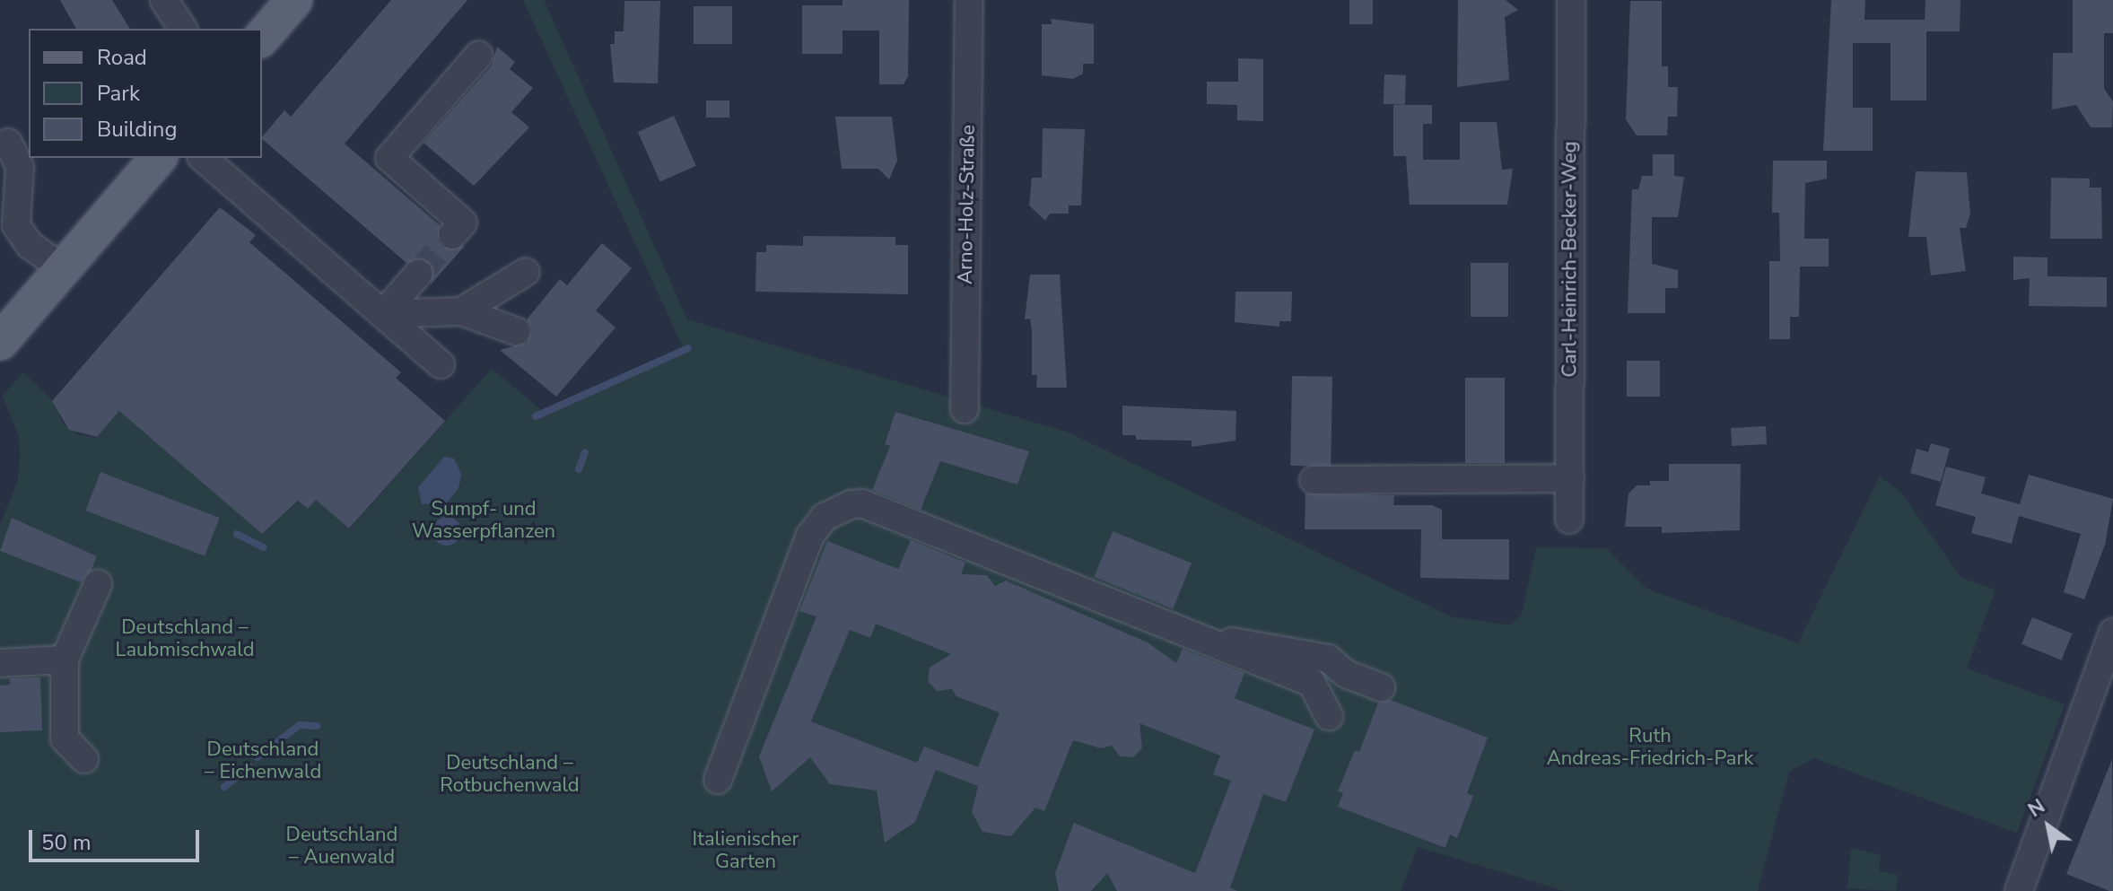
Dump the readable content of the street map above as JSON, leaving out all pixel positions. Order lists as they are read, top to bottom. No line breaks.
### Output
{"streets":{"street":["Arno-Holz-Straße","Carl-Heinrich-Becker-Weg"]},"parks":["Sumpf- und Wasserpflanzen","Deutschland – Laubmischwald","Ruth Andreas-Friedrich-Park","Deutschland – Eichenwald","Deutschland – Rotbuchenwald","Deutschland – Auenwald","Italienischer Garten"],"legend":["Road","Park","Building"],"scale_bar":"50 m","north":"top left"}
